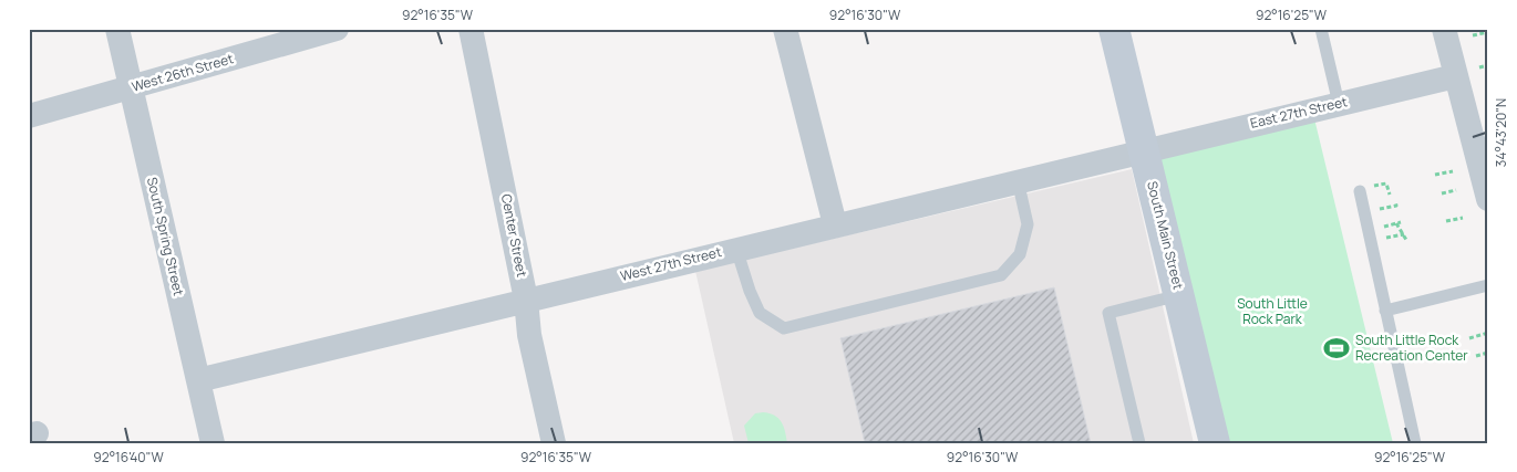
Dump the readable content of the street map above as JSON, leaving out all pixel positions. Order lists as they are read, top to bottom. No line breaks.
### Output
{"streets":{"street":["West 26th Street","East 27th Street","Center Street","South Main Street","South Spring Street","West 27th Street"]},"crossings":[["West 26th Street","South Spring Street"],["East 27th Street","South Main Street"],["East 27th Street","West 27th Street"],["Center Street","West 27th Street"],["South Main Street","West 27th Street"],["South Spring Street","West 27th Street"]],"parks":["South Little Rock Park"],"places":{"sports":["South Little Rock Recreation Center"]},"coordinates":["92°16'35\"W","92°16'30\"W","92°16'25\"W","34°43'20\"N","92°16'40\"W"]}
